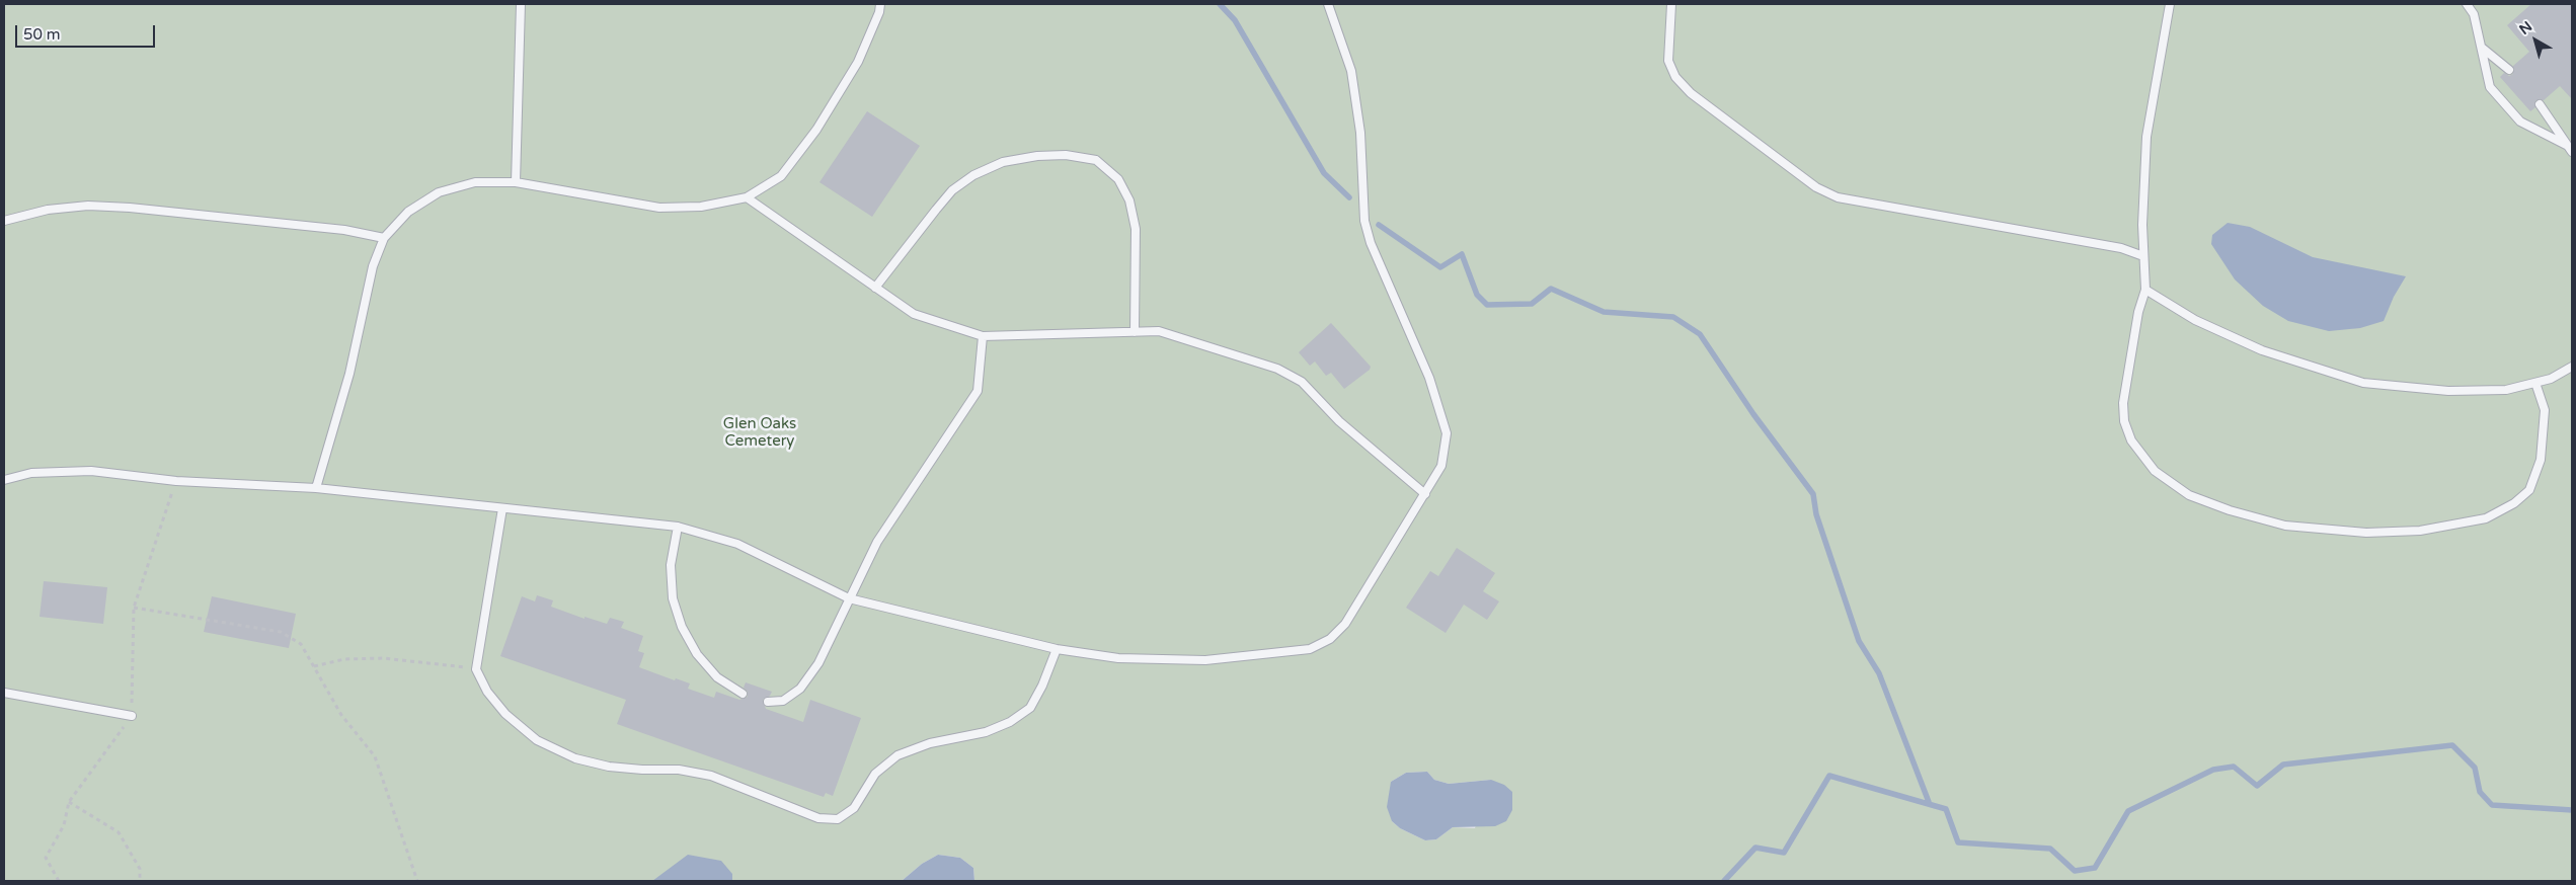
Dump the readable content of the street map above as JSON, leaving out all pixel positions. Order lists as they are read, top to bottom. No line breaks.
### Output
{"parks":["Glen Oaks Cemetery"],"scale_bar":"50 m","north":"top left"}
